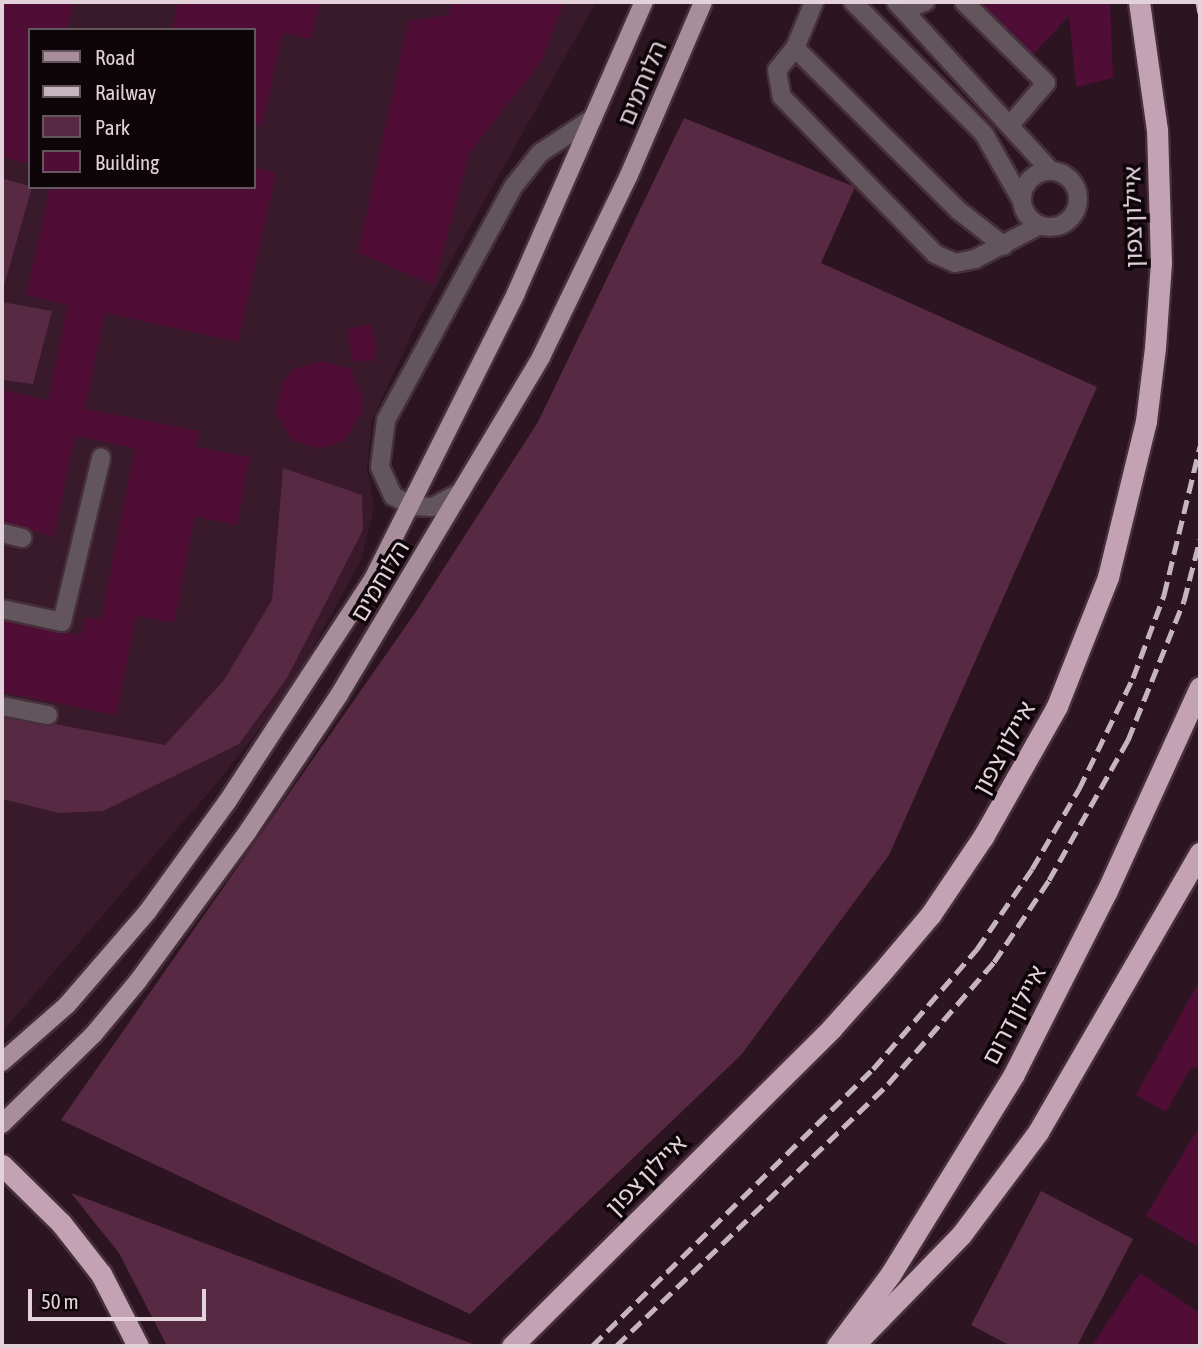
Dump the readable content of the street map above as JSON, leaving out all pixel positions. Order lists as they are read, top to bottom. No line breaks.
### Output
{"streets":{"highway":["איילון צפון","איילון דרום"],"main road":["הלוחמים"]},"legend":["Road","Railway","Park","Building"],"scale_bar":"50 m"}
